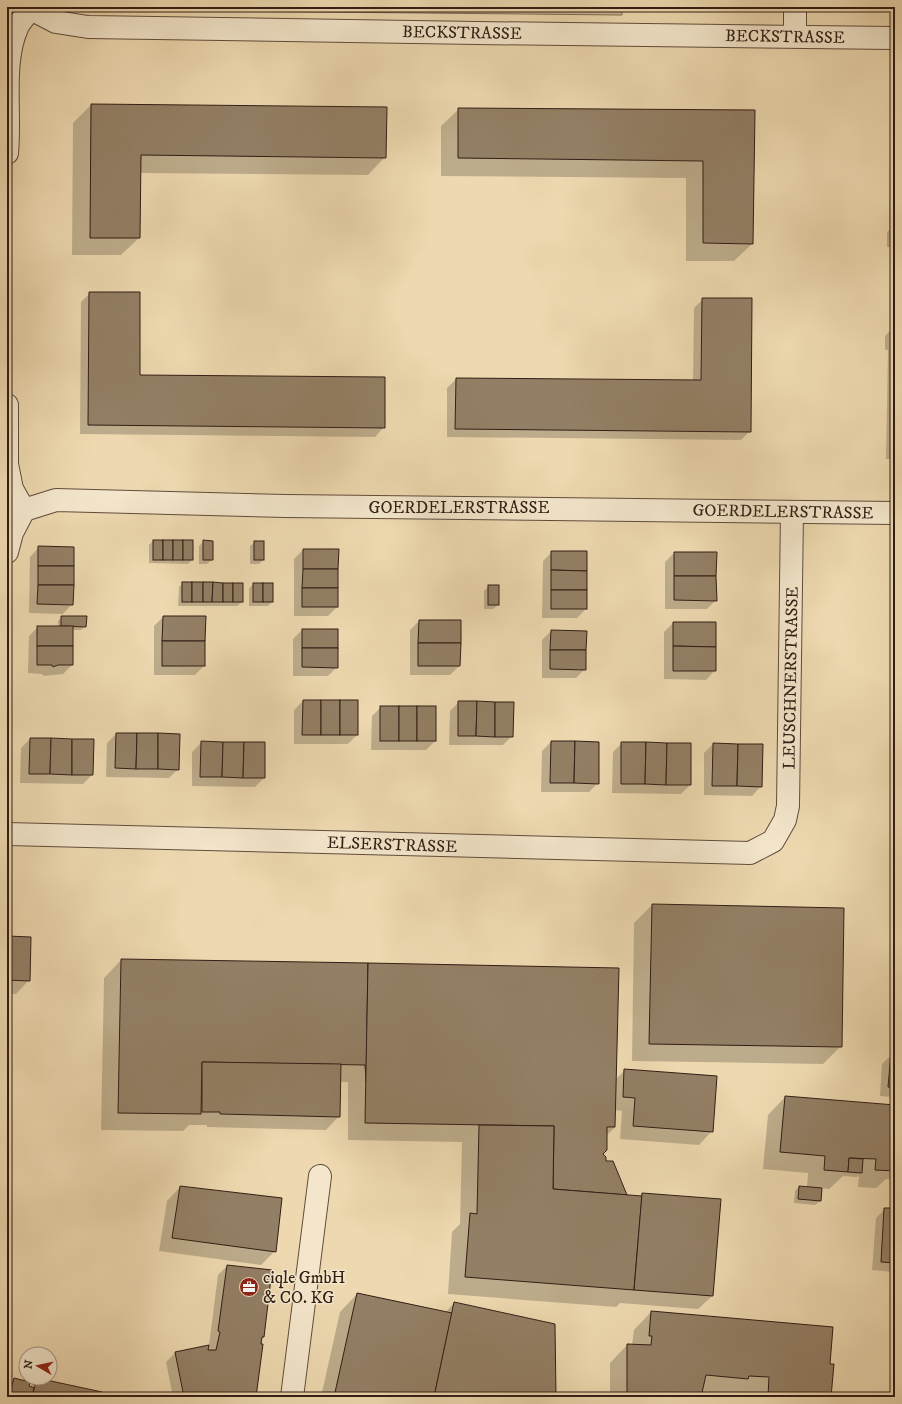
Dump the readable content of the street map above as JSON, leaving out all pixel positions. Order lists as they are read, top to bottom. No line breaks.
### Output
{"streets":{"street":["BECKSTRASSE","GOERDELERSTRASSE","LEUSCHNERSTRASSE","ELSERSTRASSE"]},"crossings":[["GOERDELERSTRASSE","LEUSCHNERSTRASSE"],["LEUSCHNERSTRASSE","ELSERSTRASSE"]],"places":{"office":["ciqle GmbH & CO. KG"]},"north":"left"}
